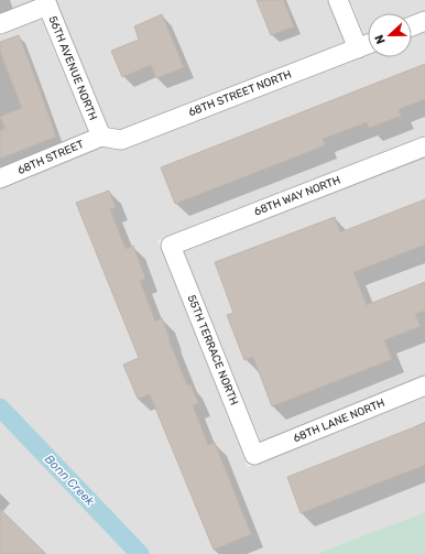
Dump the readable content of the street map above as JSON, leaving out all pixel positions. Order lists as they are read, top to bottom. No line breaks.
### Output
{"streets":{"street":["56TH AVENUE NORTH","68TH STREET NORTH","68TH STREET","68TH WAY NORTH","55TH TERRACE NORTH","68TH LANE NORTH"]},"crossings":[["56TH AVENUE NORTH","68TH STREET NORTH"],["56TH AVENUE NORTH","68TH STREET"],["68TH STREET NORTH","68TH STREET"],["68TH WAY NORTH","55TH TERRACE NORTH"],["55TH TERRACE NORTH","68TH LANE NORTH"]],"water":["Bonn Creek"],"north":"left"}
